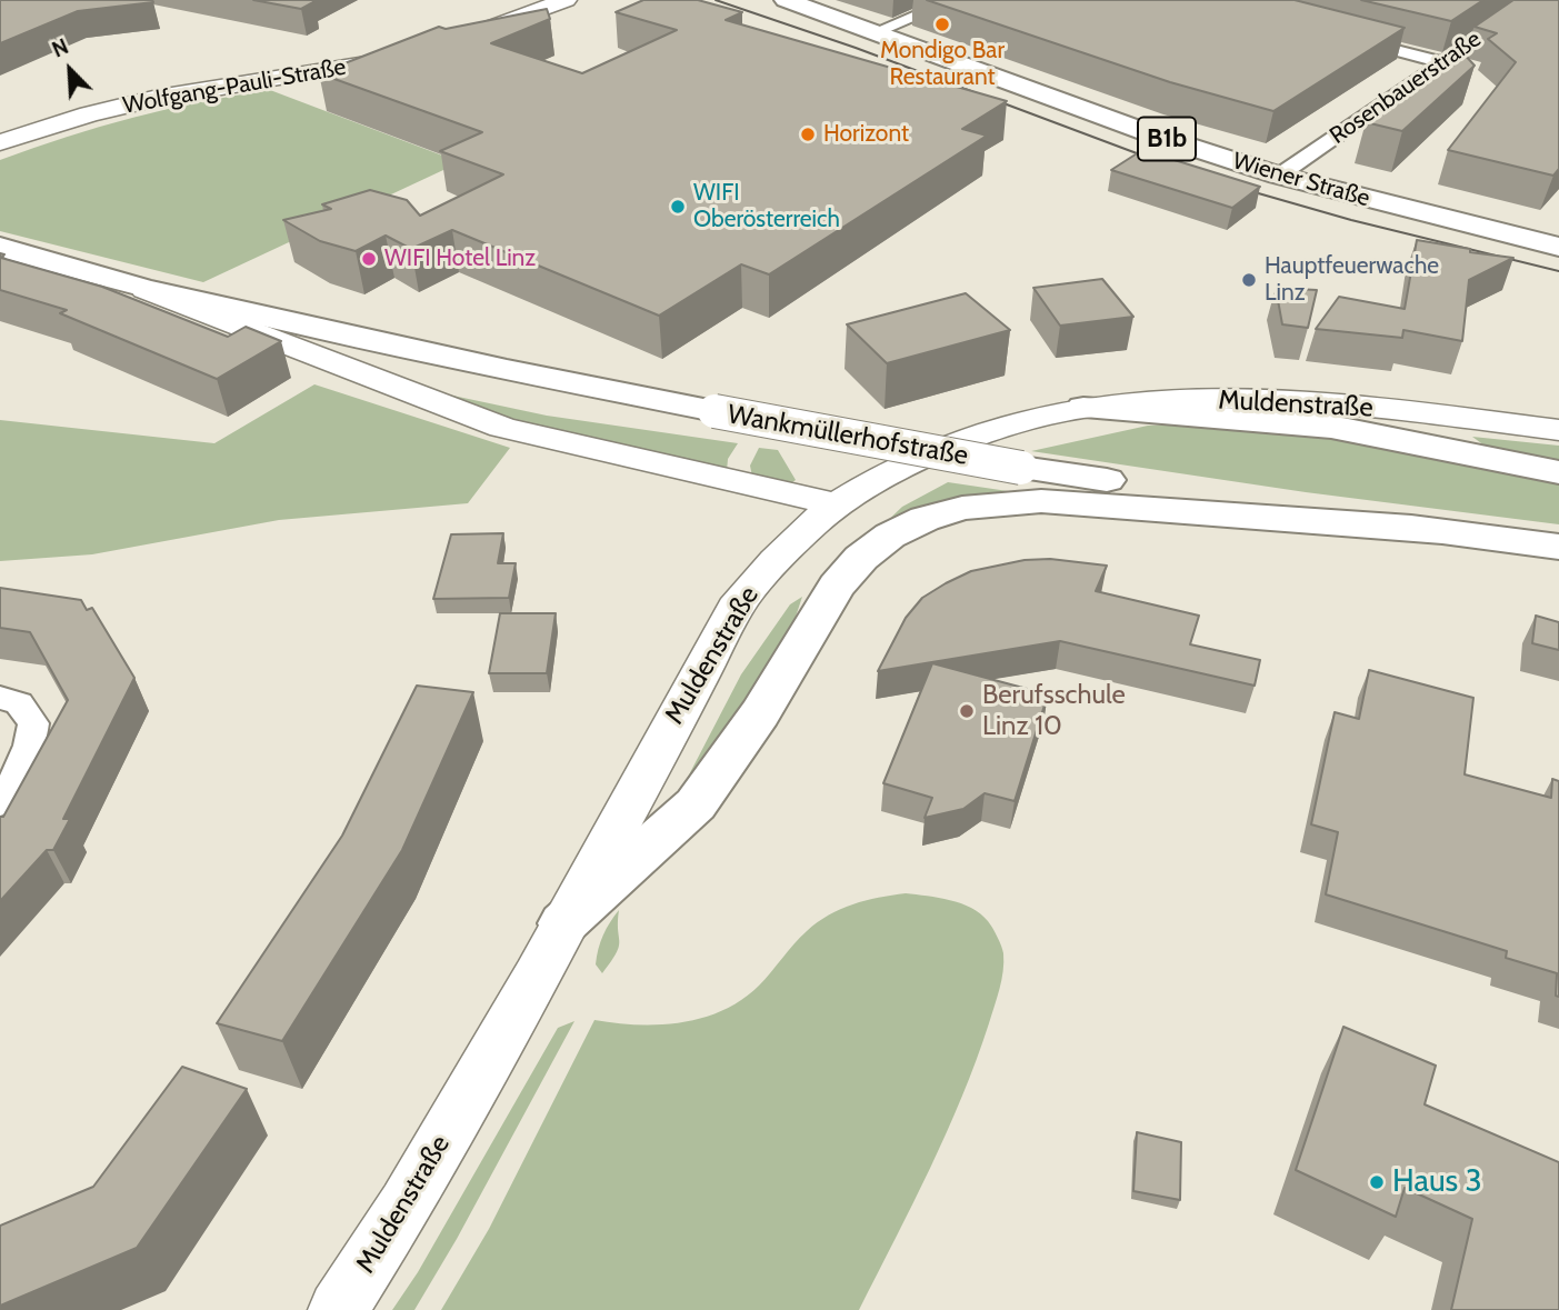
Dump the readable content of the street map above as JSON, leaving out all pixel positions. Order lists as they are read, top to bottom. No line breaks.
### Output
{"streets":{"main road":["Wolfgang-Pauli-Straße","B1b","Wiener Straße","Muldenstraße","Wankmüllerhofstraße"],"street":["Rosenbauerstraße"]},"crossings":[["Rosenbauerstraße","Wiener Straße"],["Muldenstraße","Wankmüllerhofstraße"]],"places":["Mondigo Bar Restaurant","Horizont","WIFI Oberösterreich","WIFI Hotel Linz","Hauptfeuerwache Linz","Berufsschule Linz 10","Haus 3"],"north":"top left"}
